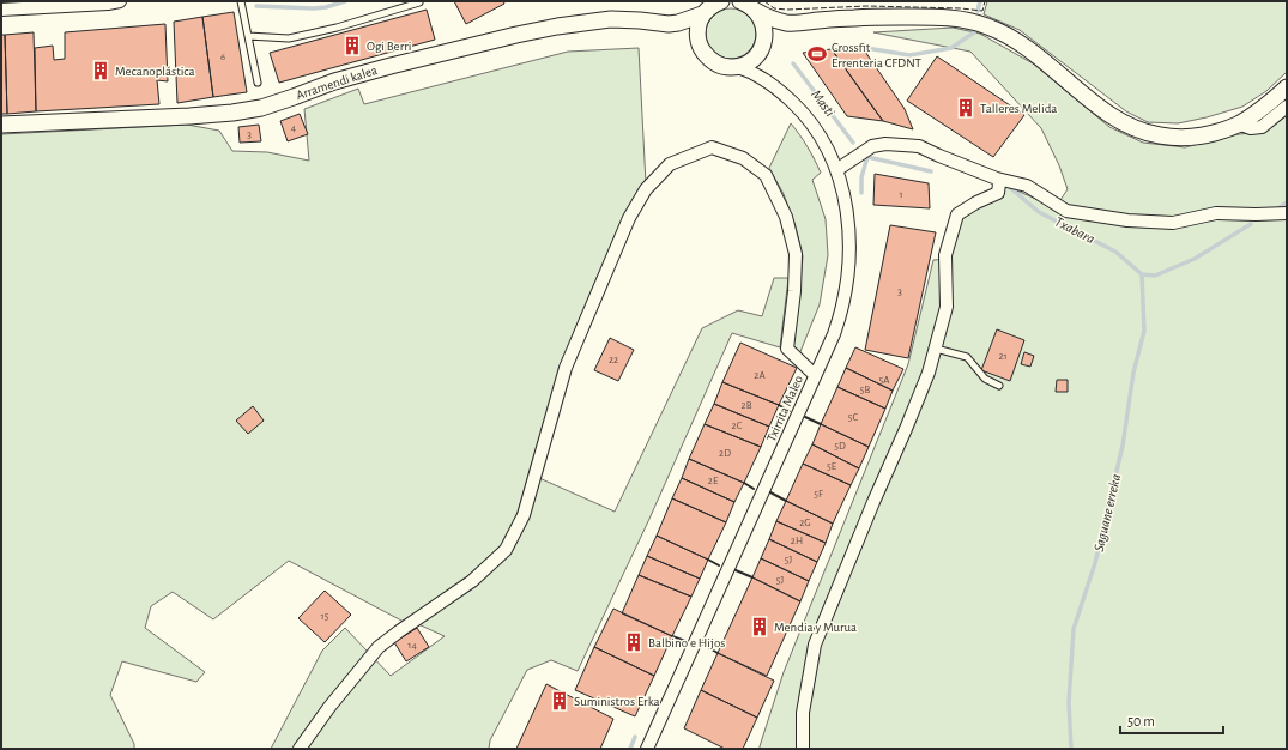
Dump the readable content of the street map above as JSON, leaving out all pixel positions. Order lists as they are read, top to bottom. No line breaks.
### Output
{"streets":{"street":["Arramendi kalea","Txirrita Maleo"]},"water":["Masti","Txabara","Saguane erreka"],"places":{"building":["Ogi Berri","Mecanoplástica","Talleres Melida","Mendia y Murua","Balbino e Hijos","Suministros Erka"],"sports":["Crossfit Errenteria CFDNT"]},"house_numbers":["6","4","3","1","3","21","22","2A","5A","5B","2B","5C","2C","5D","2D","5E","2E","5F","2G","2H","5J","5J","15","14"],"scale_bar":"50 m"}
